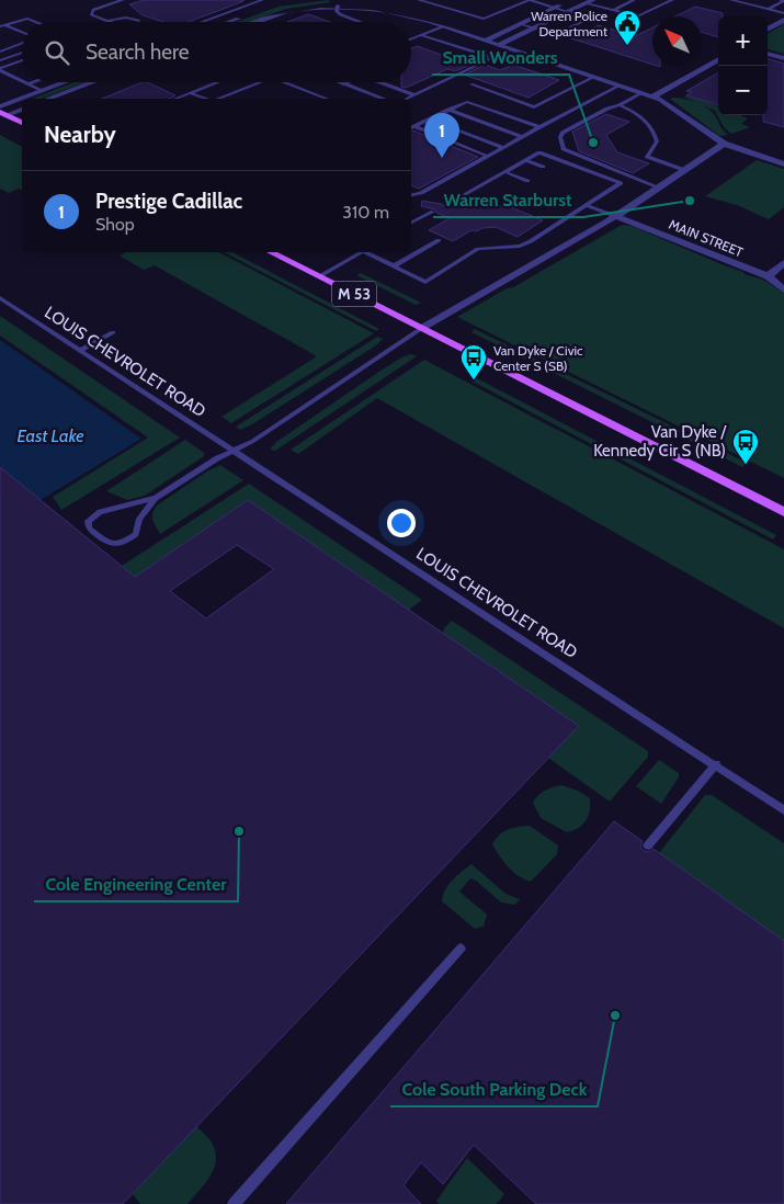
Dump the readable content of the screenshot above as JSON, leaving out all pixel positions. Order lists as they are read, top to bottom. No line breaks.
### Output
{"streets":{"main road":["M 53"],"street":["MAIN STREET"],"lane":["LOUIS CHEVROLET ROAD"]},"water":["East Lake"],"places":{"public building":["Warren Police Department"],"other":["Small Wonders","Warren Starburst","Cole Engineering Center","Cole South Parking Deck"],"bus stop":["Van Dyke / Civic Center S (SB)","Van Dyke / Kennedy Cir S (NB)"]},"north":"top left","page":{"map_buttons":["+","−"],"search":"Search here","heading":"Nearby","pins":"1","list":[{"mark":"1","name":"Prestige Cadillac","note":"Shop","value":"310 m"}]}}
